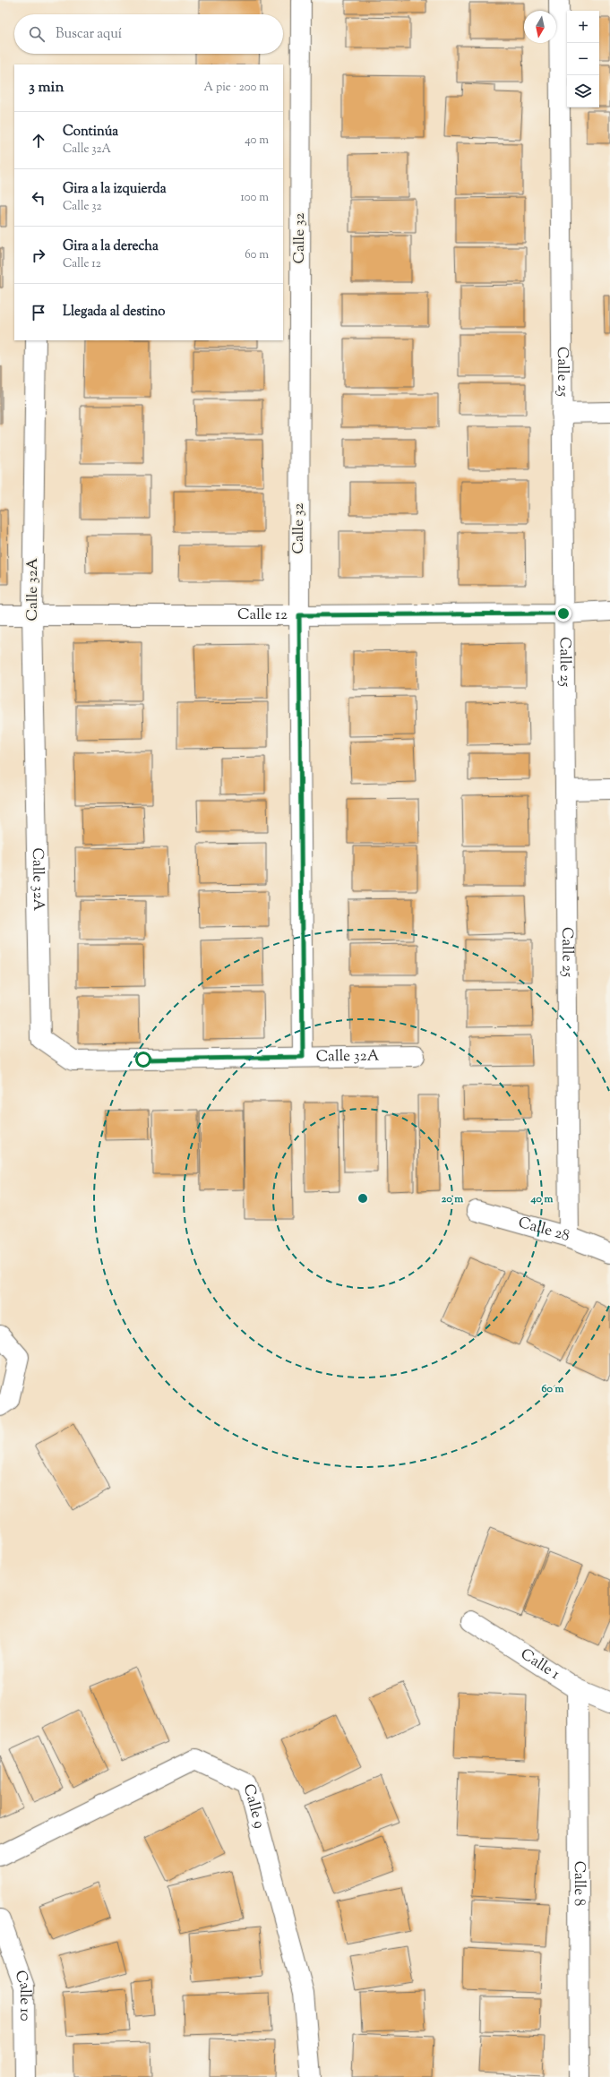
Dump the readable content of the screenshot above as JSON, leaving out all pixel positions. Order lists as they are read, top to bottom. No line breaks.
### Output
{"streets":{"street":["Calle 32","Calle 25","Calle 32A","Calle 12","Calle 28","Calle 1","Calle 9","Calle 8","Calle 10"]},"crossings":[["Calle 32","Calle 32A"],["Calle 32","Calle 12"],["Calle 25","Calle 12"],["Calle 25","Calle 28"],["Calle 32A","Calle 12"],["Calle 1","Calle 8"]],"north":"bottom","page":{"map_buttons":["+","−"],"search":"Buscar aquí","heading":["3 min","A pie · 200 m"],"list":[["Continúa","Calle 32A","40 m"],["Gira a la izquierda","Calle 32","100 m"],["Gira a la derecha","Calle 12","60 m"],"Llegada al destino"]},"rings":["20 m","40 m","60 m"]}
